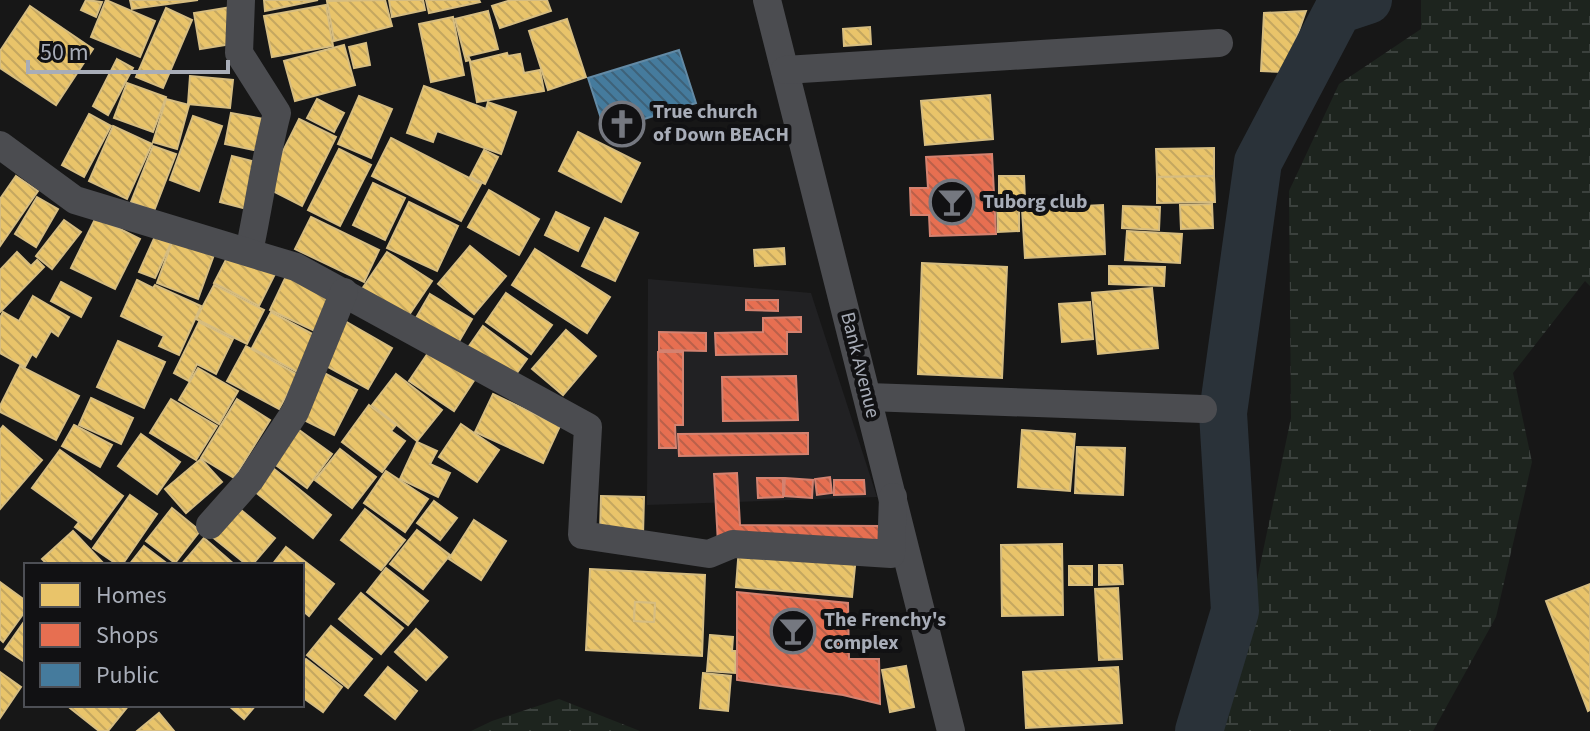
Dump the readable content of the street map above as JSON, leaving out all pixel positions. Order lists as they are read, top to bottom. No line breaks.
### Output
{"streets":{"street":["Bank Avenue"]},"places":{"church":["True church of Down BEACH"],"bar":["Tuborg club","The Frenchy's complex"]},"legend":["Homes","Shops","Public"],"scale_bar":"50 m"}
